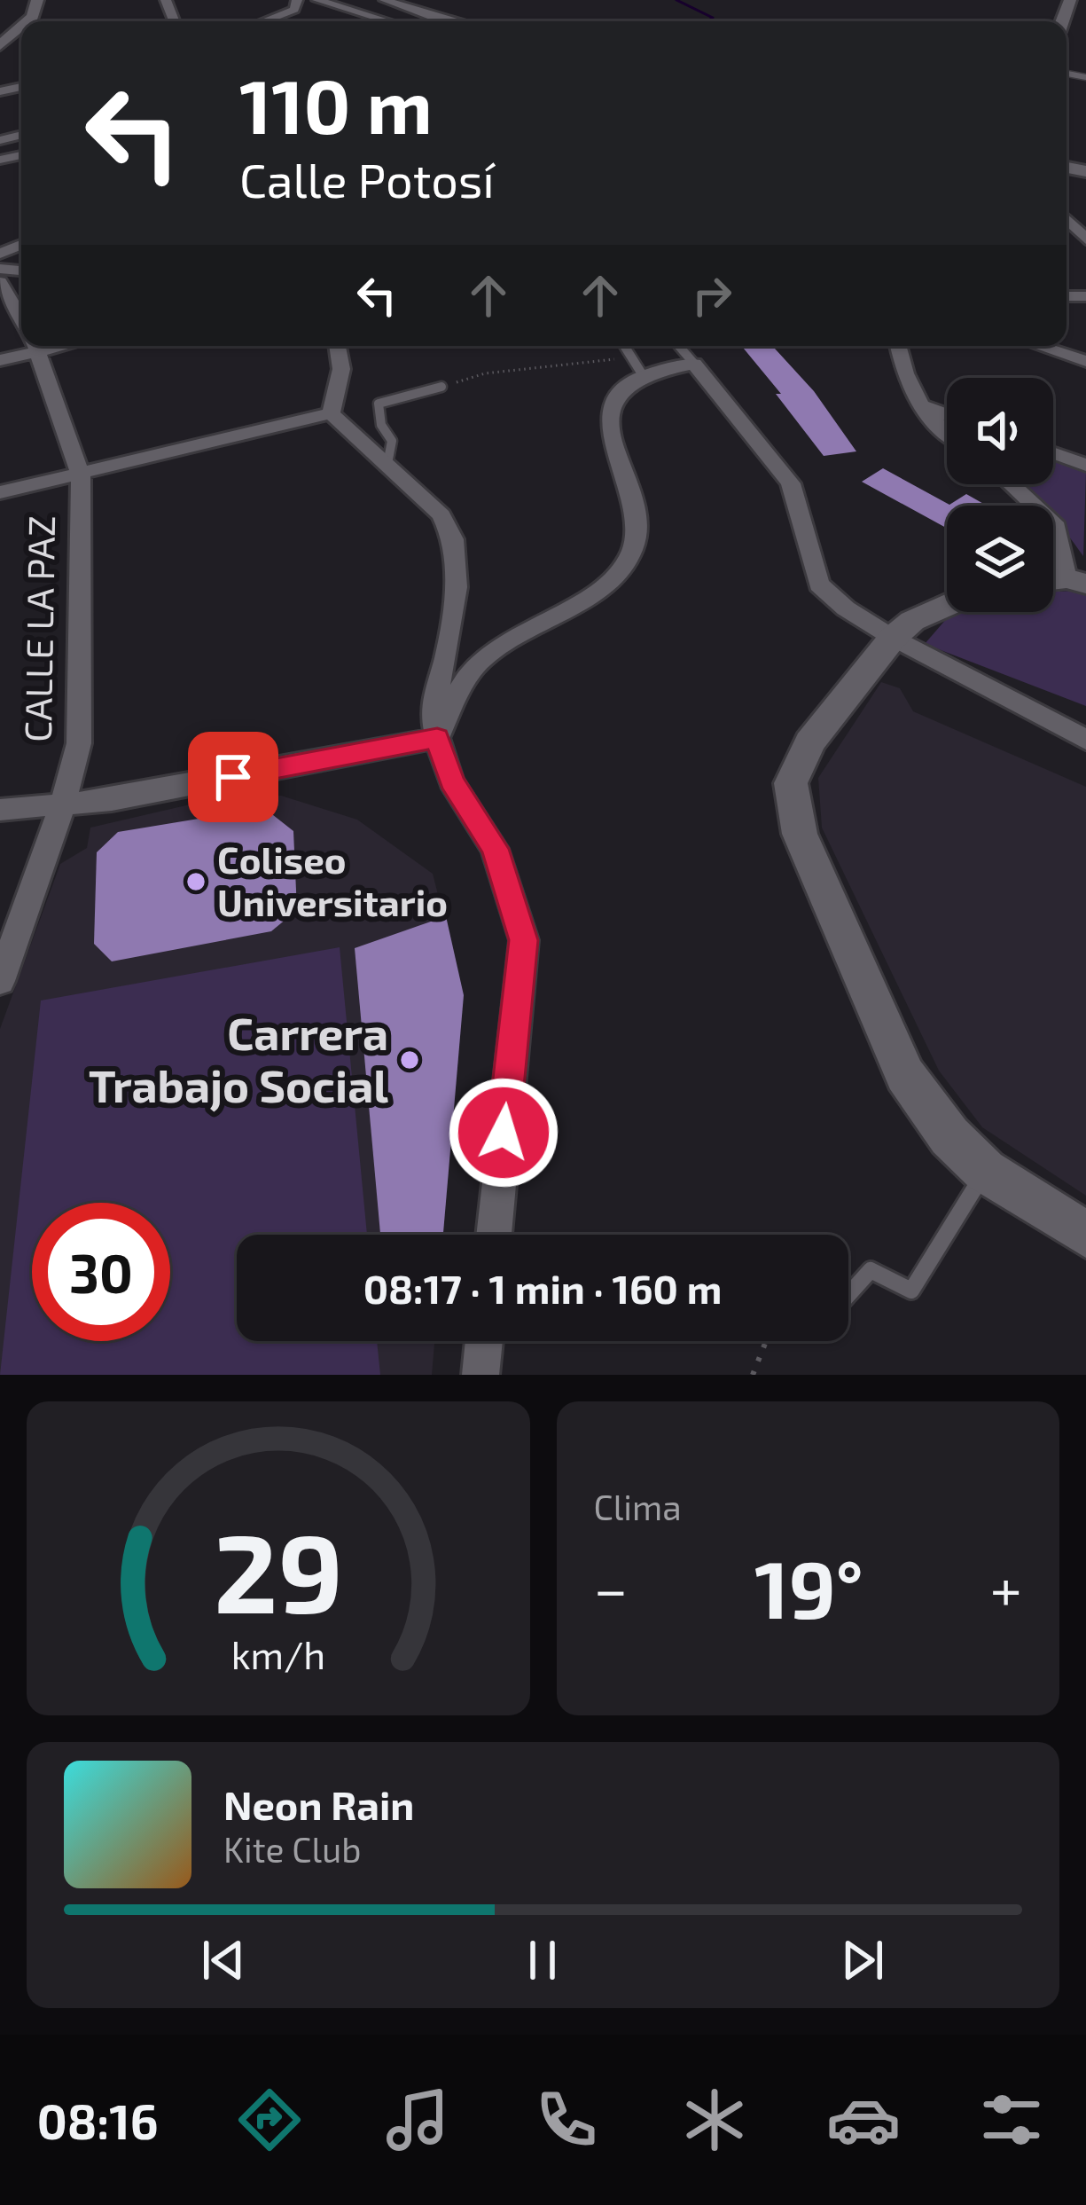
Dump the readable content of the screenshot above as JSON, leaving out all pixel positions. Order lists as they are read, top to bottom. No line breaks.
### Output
{"streets":{"street":["CALLE LA PAZ"]},"places":["Coliseo Universitario","Carrera Trabajo Social"],"page":{"turn":["110 m","Calle Potosí"],"limit":"30","trip":"08:17 · 1 min · 160 m","tile":"Clima","heat":["−","19°","+"],"song":["Neon Rain","Kite Club"],"tabs":"08:16","gauge":["29","km/h"]}}
